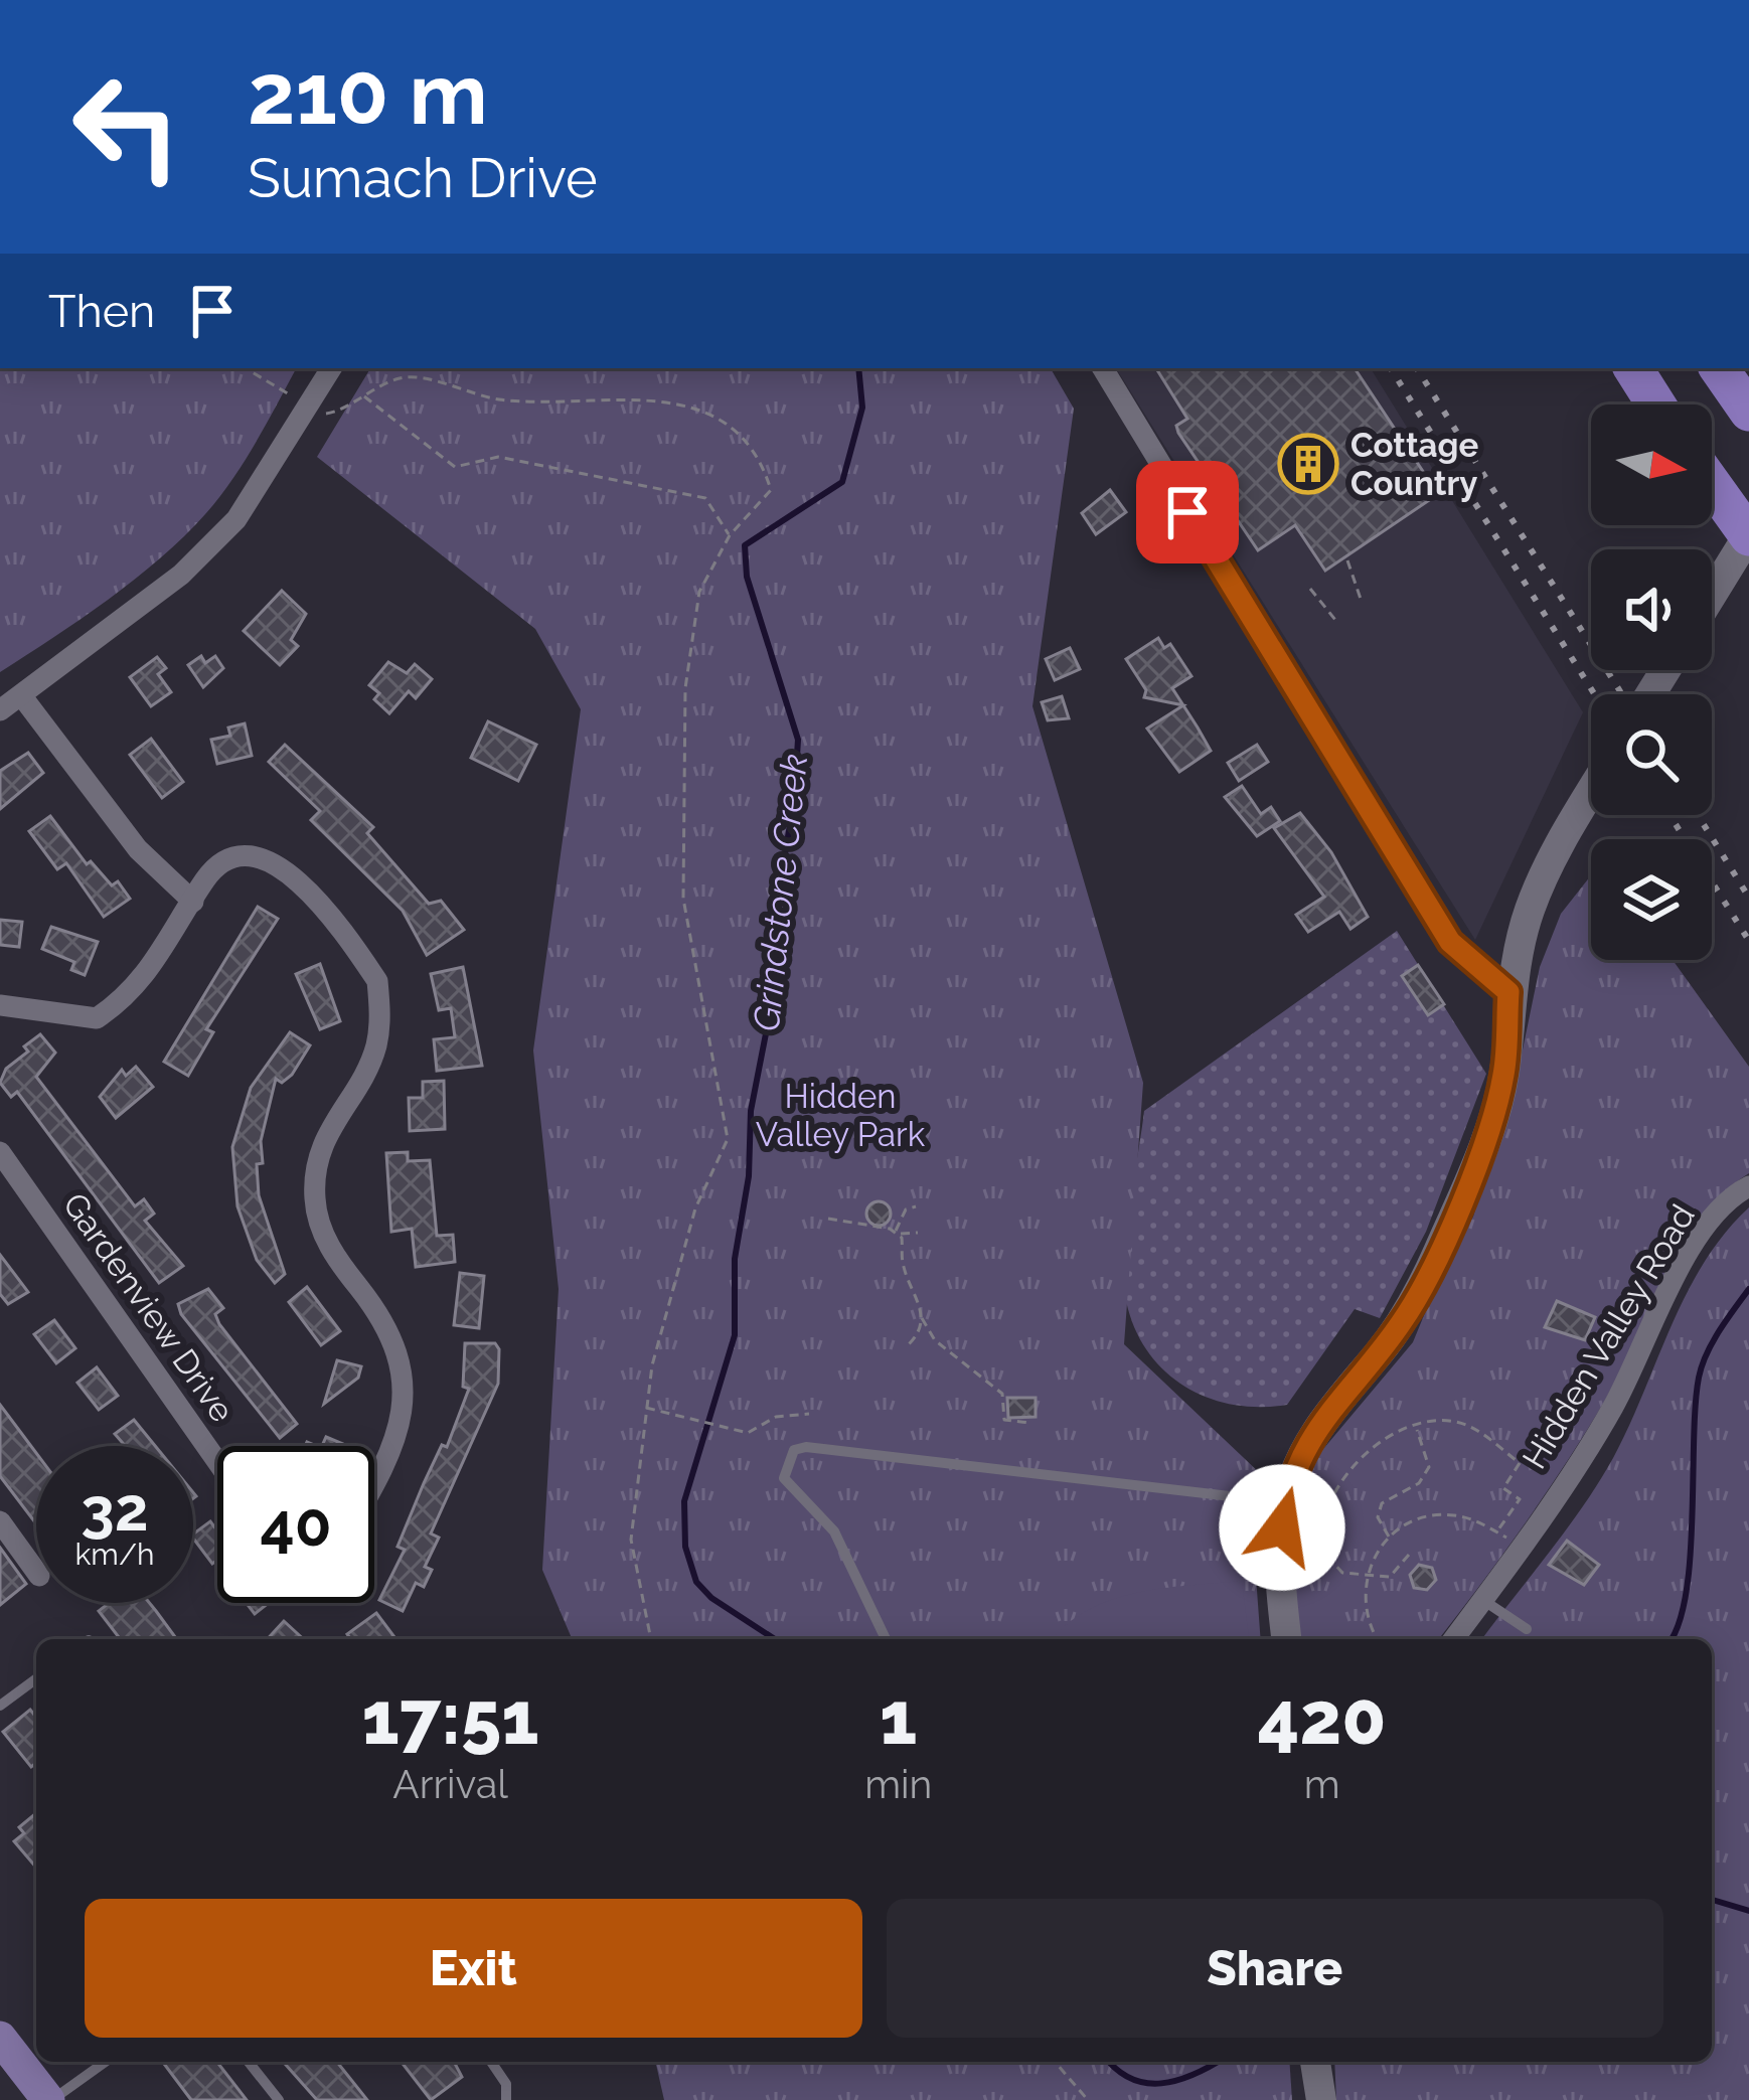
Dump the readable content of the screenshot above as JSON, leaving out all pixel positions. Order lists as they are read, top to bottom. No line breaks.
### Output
{"streets":{"street":["Gardenview Drive","Hidden Valley Road"]},"water":["Grindstone Creek"],"parks":["Hidden Valley Park"],"places":{"building":["Cottage Country"]},"north":"right","page":{"turn":["210 m","Sumach Drive"],"then":"Then","speed":"32 km/h","limit":"40","eta":["17:51","Arrival","1","min","420","m"],"buttons":["Exit","Share"]}}
